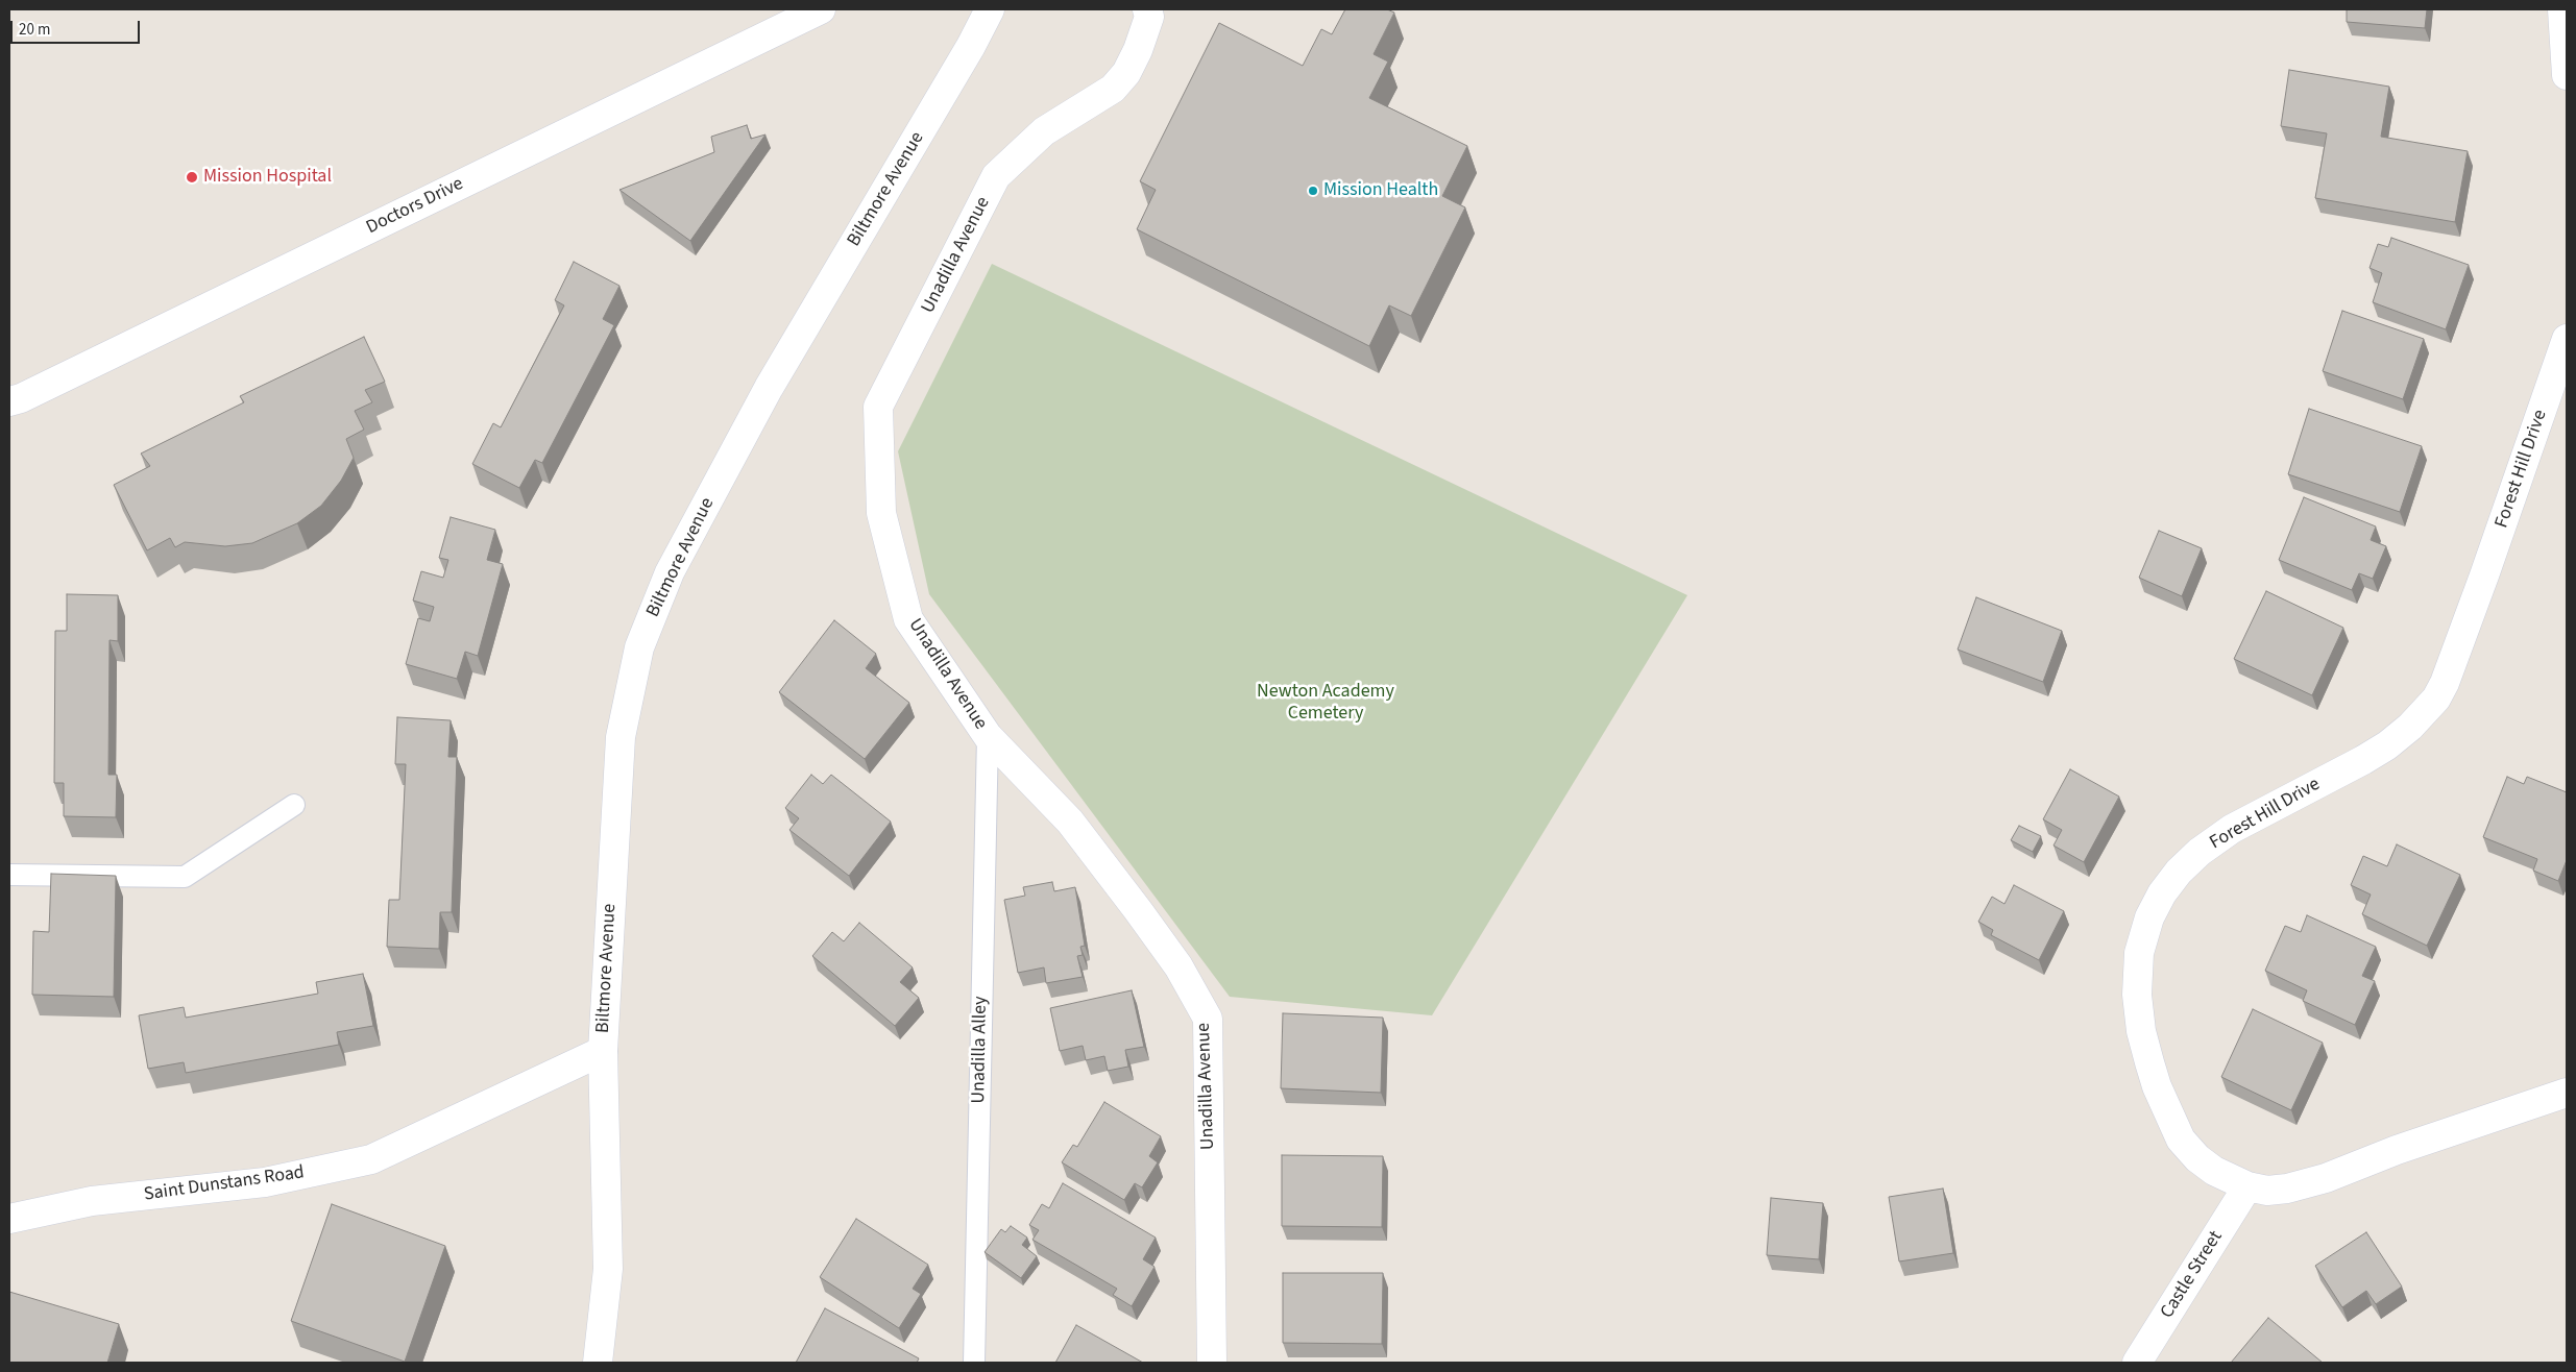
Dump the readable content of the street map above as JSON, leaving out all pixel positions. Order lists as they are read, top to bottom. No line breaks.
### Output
{"streets":{"street":["Biltmore Avenue","Doctors Drive","Unadilla Avenue","Forest Hill Drive","Saint Dunstans Road","Castle Street"],"lane":["Unadilla Alley"]},"crossings":[["Biltmore Avenue","Saint Dunstans Road"],["Unadilla Avenue","Unadilla Alley"],["Forest Hill Drive","Castle Street"]],"parks":["Newton Academy Cemetery"],"places":["Mission Hospital","Mission Health"],"scale_bar":"20 m"}
